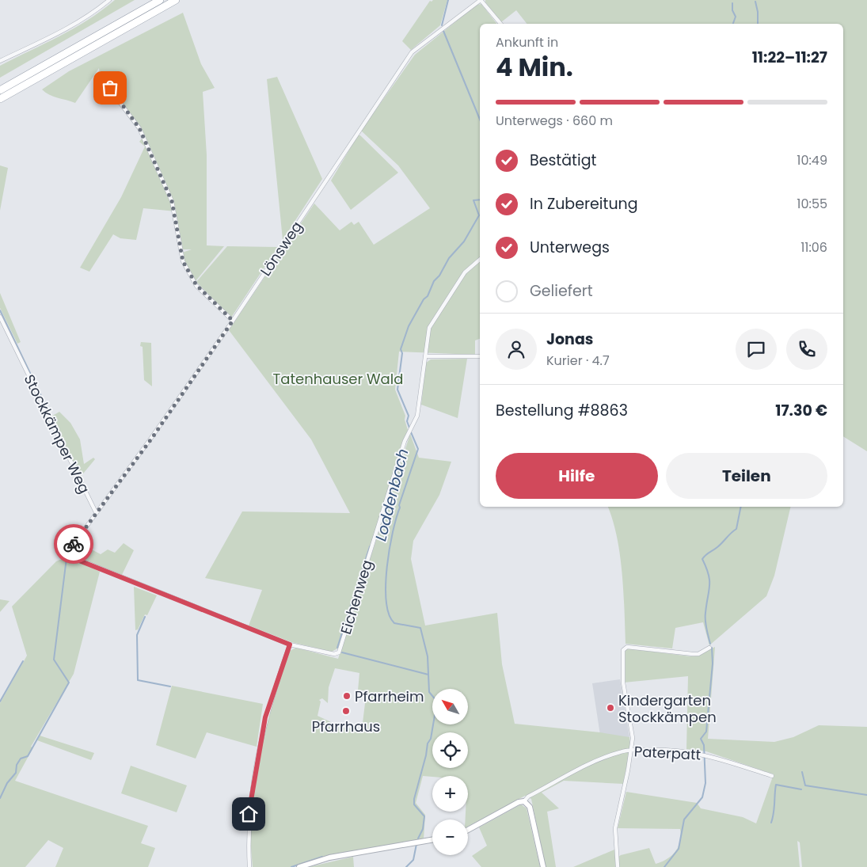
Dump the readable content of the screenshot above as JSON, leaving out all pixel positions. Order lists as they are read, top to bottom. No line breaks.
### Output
{"streets":{"street":["Lönsweg","Stockkämper Weg","Eichenweg","Paterpatt"]},"crossings":[["Lönsweg","Stockkämper Weg"]],"water":["Loddenbach"],"parks":["Tatenhauser Wald"],"places":["Pfarrheim","Kindergarten Stockkämpen","Pfarrhaus"],"north":"top left","page":{"heading":["4 Min.","Ankunft in","11:22–11:27"],"panel":["Jonas","Kurier · 4.7","Bestellung #8863","17.30 €"],"bar":"Unterwegs · 660 m","list":[["Bestätigt","10:49"],["In Zubereitung","10:55"],["Unterwegs","11:06"],"Geliefert"],"buttons":["Hilfe","Teilen"],"map_buttons":["+","−"]}}
